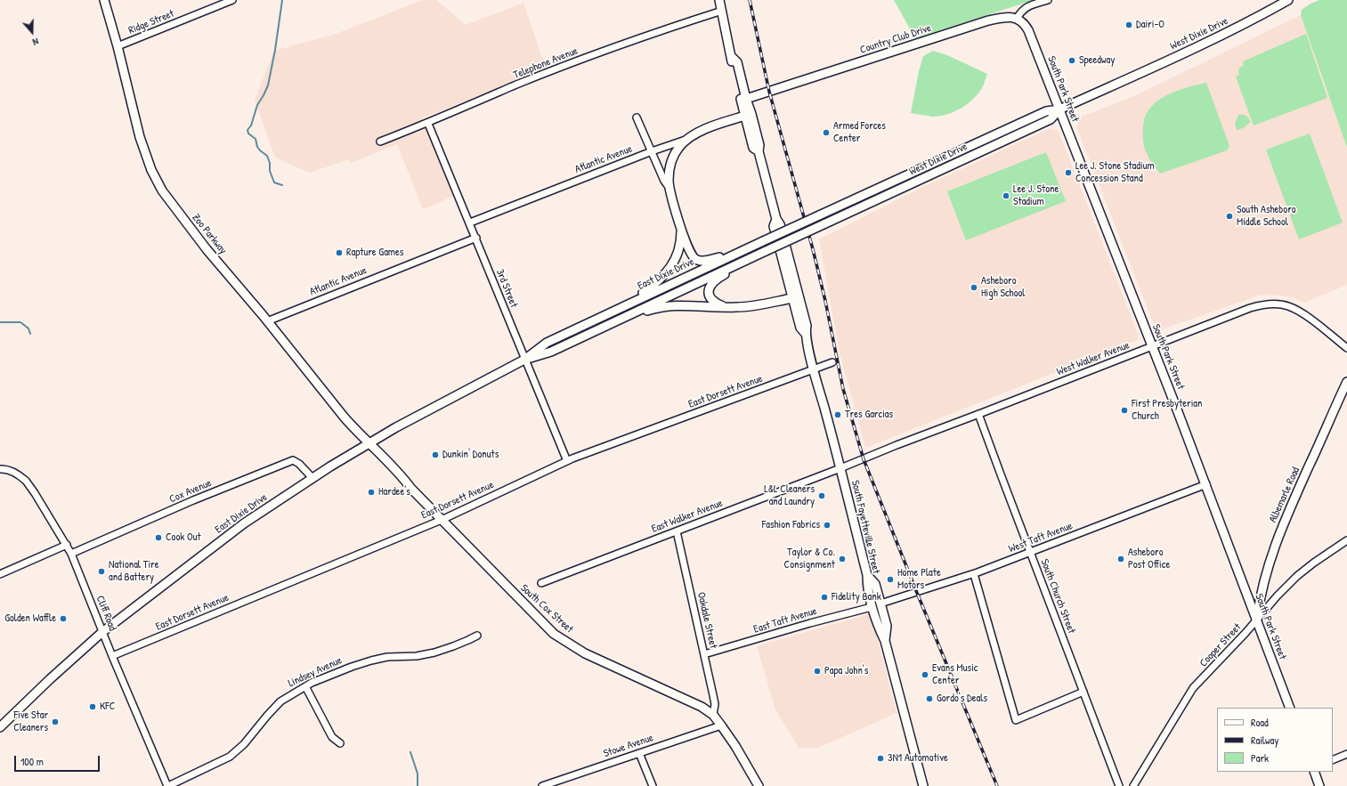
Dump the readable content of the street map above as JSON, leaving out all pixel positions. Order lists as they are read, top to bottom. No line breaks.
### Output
{"streets":{"main road":["West Dixie Drive","Country Club Drive","South Park Street","Atlantic Avenue","Zoo Parkway","East Dixie Drive","Albemarle Road","South Fayetteville Street","South Cox Street"],"street":["Ridge Street","Telephone Avenue","3rd Street","West Walker Avenue","East Dorsett Avenue","Cox Avenue","East Walker Avenue","West Taft Avenue","South Church Street","Cliff Road","Oakdale Street","East Taft Avenue","Cooper Street","Lindsey Avenue","Stowe Avenue"]},"crossings":[["Ridge Street","Zoo Parkway"],["West Dixie Drive","South Park Street"],["West Dixie Drive","East Dixie Drive"],["Country Club Drive","South Park Street"],["Country Club Drive","South Fayetteville Street"],["Telephone Avenue","3rd Street"],["Telephone Avenue","South Fayetteville Street"],["South Park Street","West Walker Avenue"],["South Park Street","Albemarle Road"],["South Park Street","West Taft Avenue"],["South Park Street","Cooper Street"],["Atlantic Avenue","Zoo Parkway"],["Atlantic Avenue","3rd Street"],["Atlantic Avenue","South Fayetteville Street"],["Zoo Parkway","East Dixie Drive"],["Zoo Parkway","South Cox Street"],["East Dixie Drive","3rd Street"],["East Dixie Drive","Cox Avenue"],["East Dixie Drive","South Cox Street"],["East Dixie Drive","Cliff Road"],["3rd Street","East Dorsett Avenue"],["West Walker Avenue","East Walker Avenue"],["West Walker Avenue","South Fayetteville Street"],["West Walker Avenue","South Church Street"],["East Dorsett Avenue","South Fayetteville Street"],["East Dorsett Avenue","South Cox Street"],["East Dorsett Avenue","Cliff Road"],["Cox Avenue","Cliff Road"],["Albemarle Road","Cooper Street"],["East Walker Avenue","South Fayetteville Street"],["East Walker Avenue","Oakdale Street"],["South Fayetteville Street","East Taft Avenue"],["West Taft Avenue","South Church Street"],["South Cox Street","Oakdale Street"],["South Cox Street","Stowe Avenue"],["Cliff Road","Lindsey Avenue"],["Oakdale Street","East Taft Avenue"]],"places":["Dairi-O","Speedway","Armed Forces Center","Lee J. Stone Stadium Concession Stand","Lee J. Stone Stadium","South Asheboro Middle School","Rapture Games","Asheboro High School","First Presbyterian Church","Tres Garcias","Dunkin' Donuts","Hardee's","L&L Cleaners and Laundry","Fashion Fabrics","Cook Out","Taylor & Co. Consignment","Asheboro Post Office","National Tire and Battery","Home Plate Motors","Fidelity Bank","Golden Waffle","Papa John's","Evans Music Center","Gordo's Deals","KFC","Five Star Cleaners","3N1 Automotive"],"legend":["Road","Railway","Park"],"scale_bar":"100 m","north":"bottom"}
